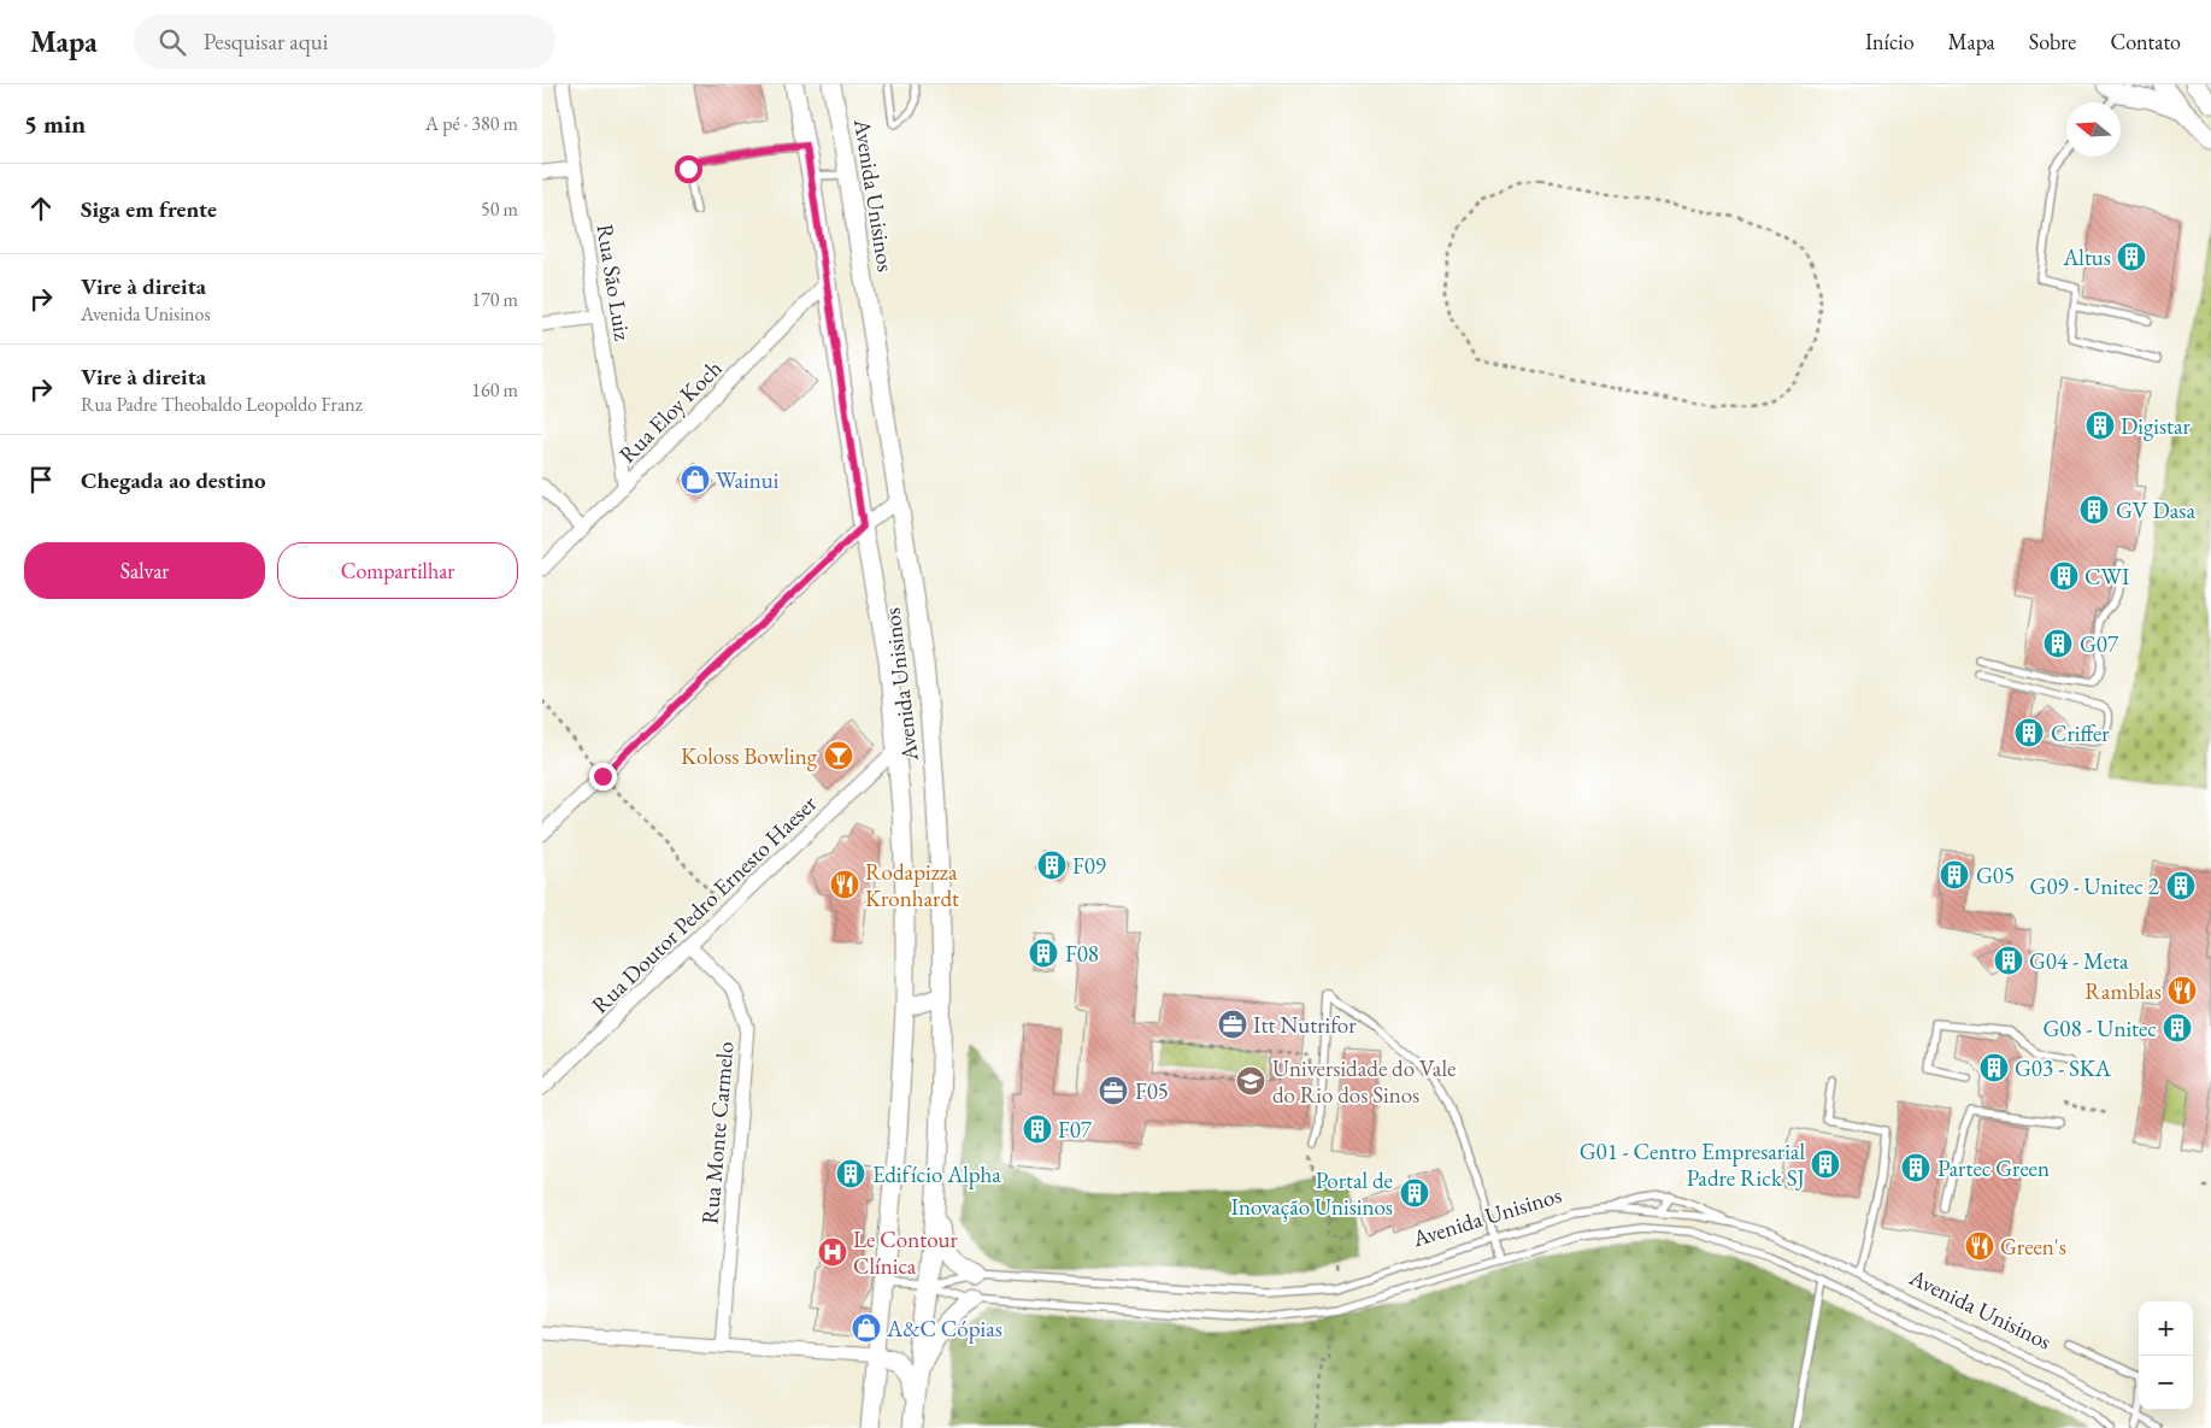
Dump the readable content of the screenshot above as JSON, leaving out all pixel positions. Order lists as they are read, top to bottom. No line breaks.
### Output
{"streets":{"main road":["Avenida Unisinos"],"street":["Rua São Luiz","Rua Eloy Koch","Rua Doutor Pedro Ernesto Haeser","Rua Monte Carmelo"]},"crossings":[["Avenida Unisinos","Rua Eloy Koch"],["Avenida Unisinos","Rua Doutor Pedro Ernesto Haeser"],["Rua São Luiz","Rua Eloy Koch"],["Rua Doutor Pedro Ernesto Haeser","Rua Monte Carmelo"]],"places":{"building":["Altus","Digistar","GV Dasa","CWI","G07","Criffer","F09","G05","G09 - Unitec 2","F08","G04 - Meta","G08 - Unitec","G03 - SKA","F07","G01 - Centro Empresarial Padre Rick SJ","Partec Green","Edifício Alpha","Portal de Inovação Unisinos"],"shop":["Wainui","A&C Cópias"],"bar":["Koloss Bowling"],"restaurant":["Rodapizza Kronhardt","Ramblas","Green's"],"office":["Itt Nutrifor","F05"],"school or university":["Universidade do Vale do Rio dos Sinos"],"hospital":["Le Contour Clínica"]},"north":"left","page":{"header":"Mapa","search":"Pesquisar aqui","nav":["Início","Mapa","Sobre","Contato"],"heading":["5 min","A pé · 380 m"],"list":[["Siga em frente","50 m"],["Vire à direita","Avenida Unisinos","170 m"],["Vire à direita","Rua Padre Theobaldo Leopoldo Franz","160 m"],"Chegada ao destino"],"buttons":["Salvar","Compartilhar"],"map_buttons":["+","−"]}}
